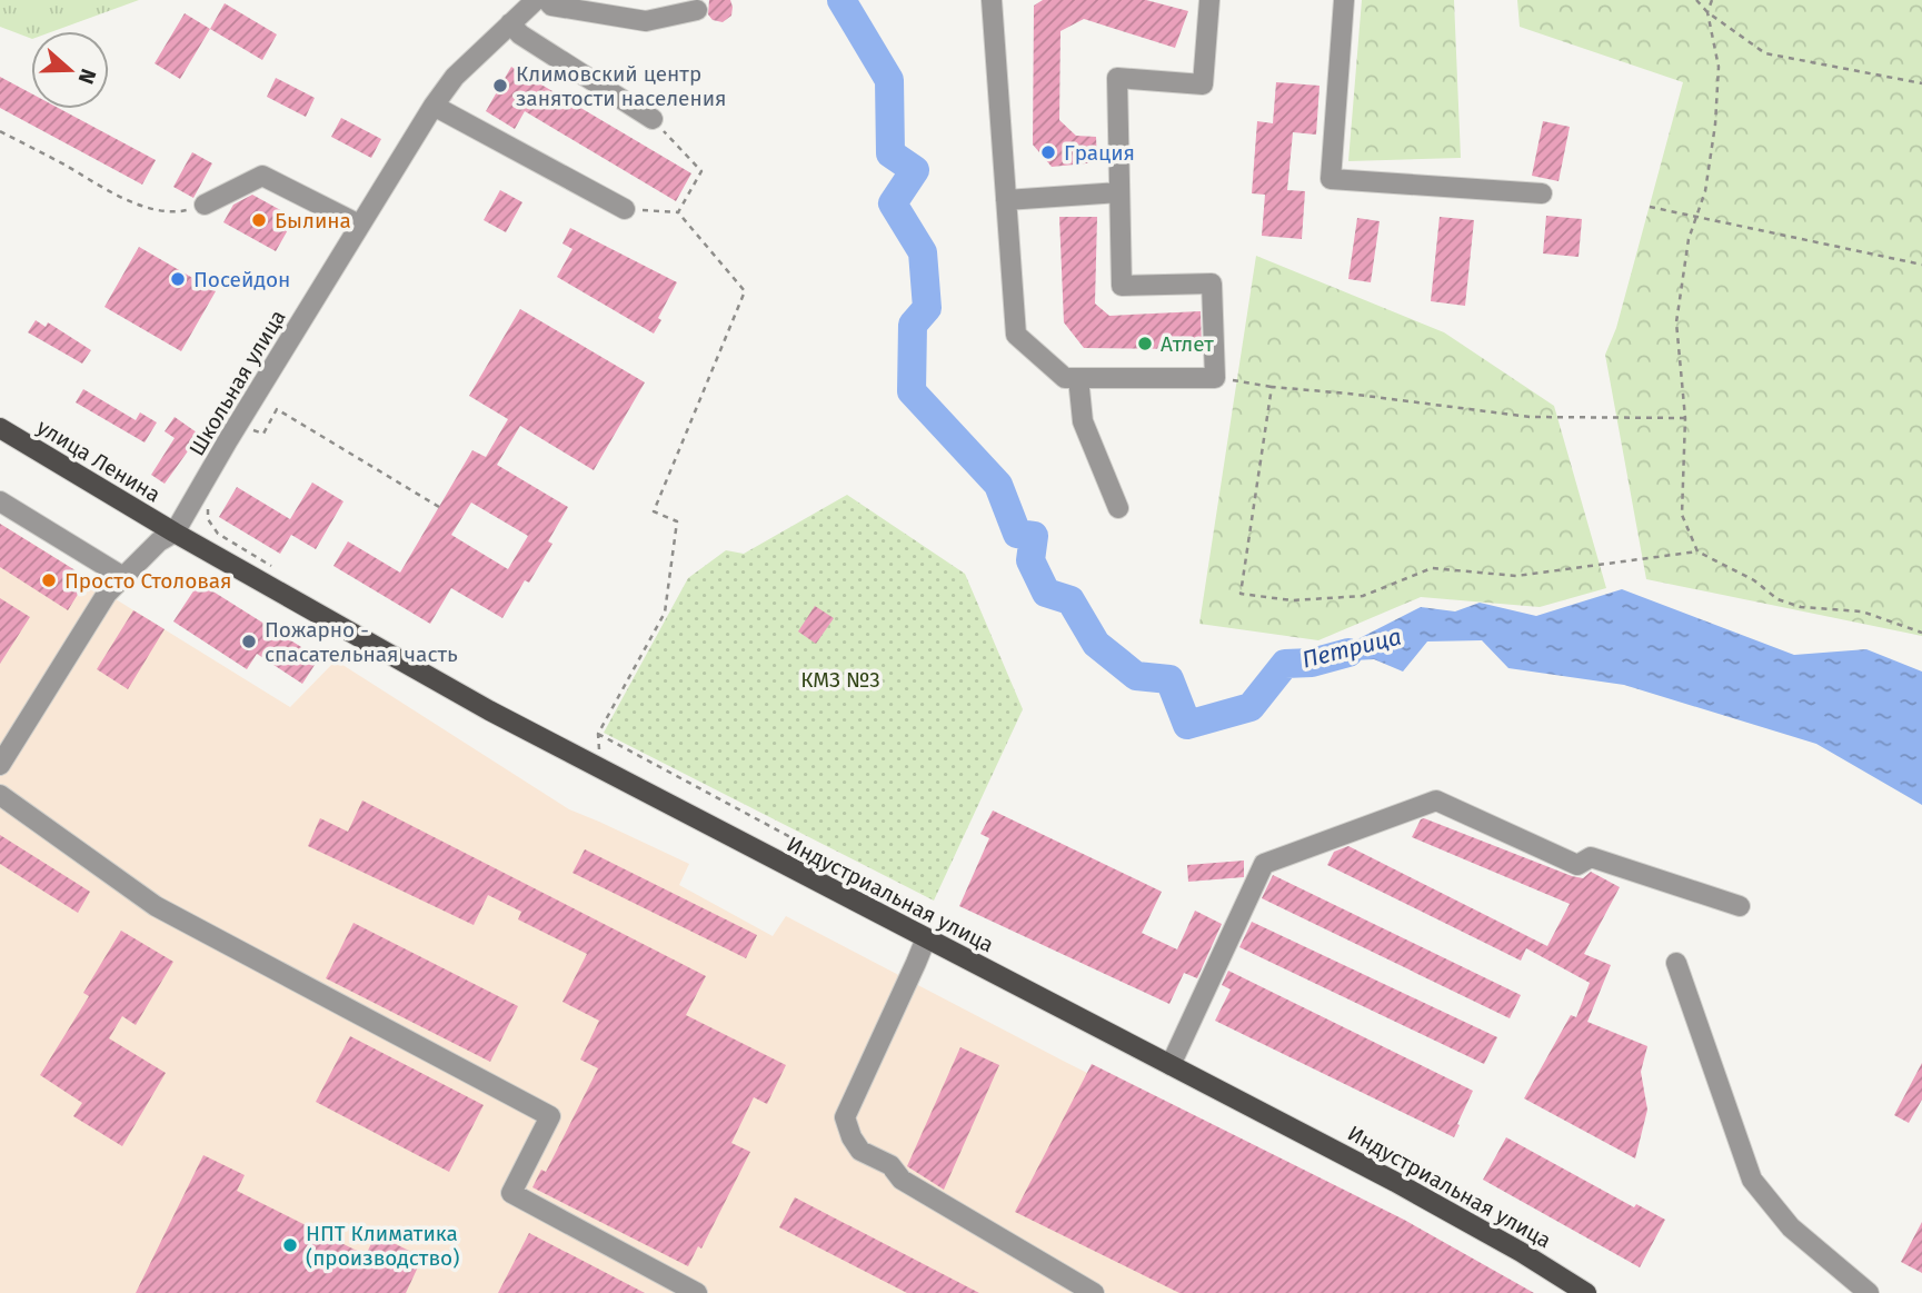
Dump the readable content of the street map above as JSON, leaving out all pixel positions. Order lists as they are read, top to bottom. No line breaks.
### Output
{"streets":{"main road":["улица Ленина","Индустриальная улица"],"street":["Школьная улица"]},"crossings":[["Школьная улица","улица Ленина"],["Школьная улица","Индустриальная улица"],["улица Ленина","Индустриальная улица"]],"water":["Петрица"],"parks":["КМЗ №3"],"places":["Климовский центр занятости населения","Грация","Былина","Посейдон","Атлет","Просто Столовая","Пожарно - спасательная часть","НПТ Климатика (производство)"],"north":"right"}
